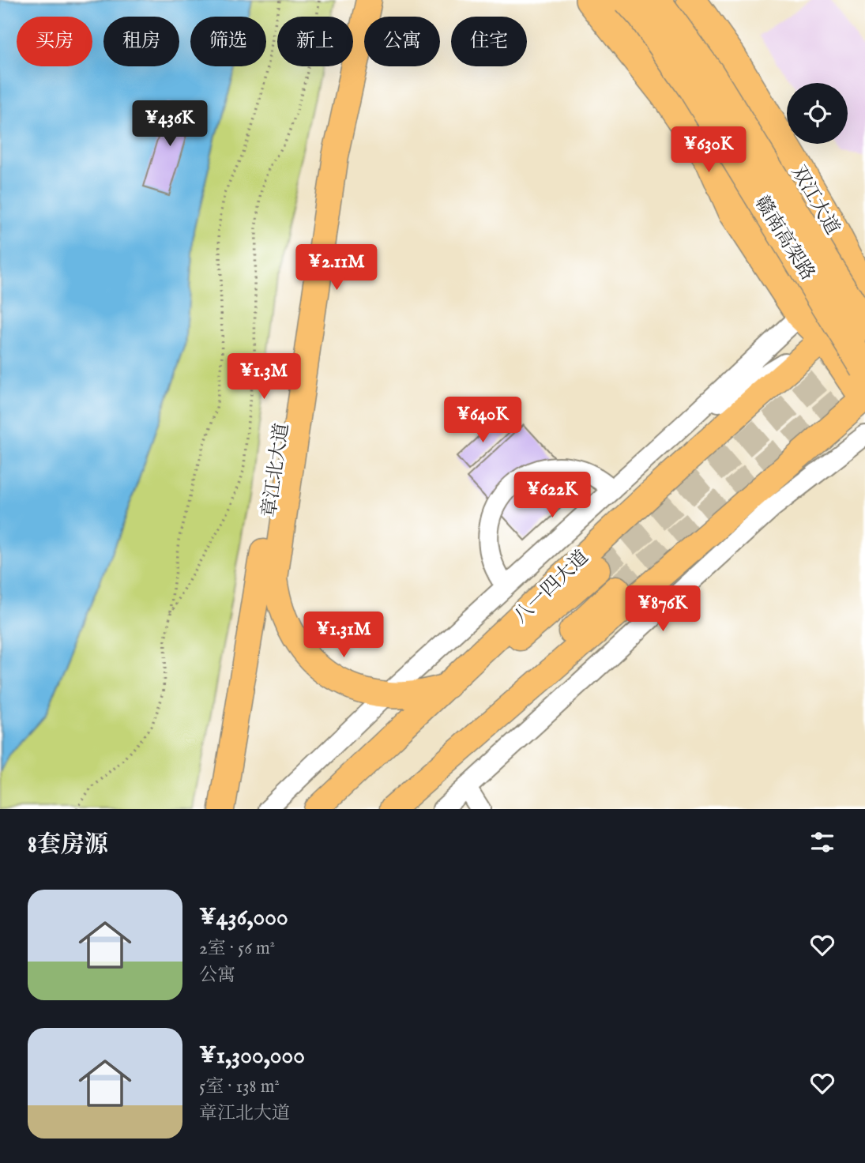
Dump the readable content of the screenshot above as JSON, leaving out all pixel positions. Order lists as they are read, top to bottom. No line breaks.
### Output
{"streets":{"highway":["双江大道","赣南高架路"],"main road":["章江北大道","八一四大道"]},"crossings":[["章江北大道","八一四大道"]],"page":{"chip":["买房","租房","筛选","新上","公寓","住宅"],"price":["¥436K","¥630K","¥2.11M","¥1.3M","¥640K","¥622K","¥876K","¥1.31M"],"heading":"8套房源","list":[{"name":"¥436,000","note":"2室 · 56 m² · 公寓"},{"name":"¥1,300,000","note":"5室 · 138 m² · 章江北大道"}]}}
